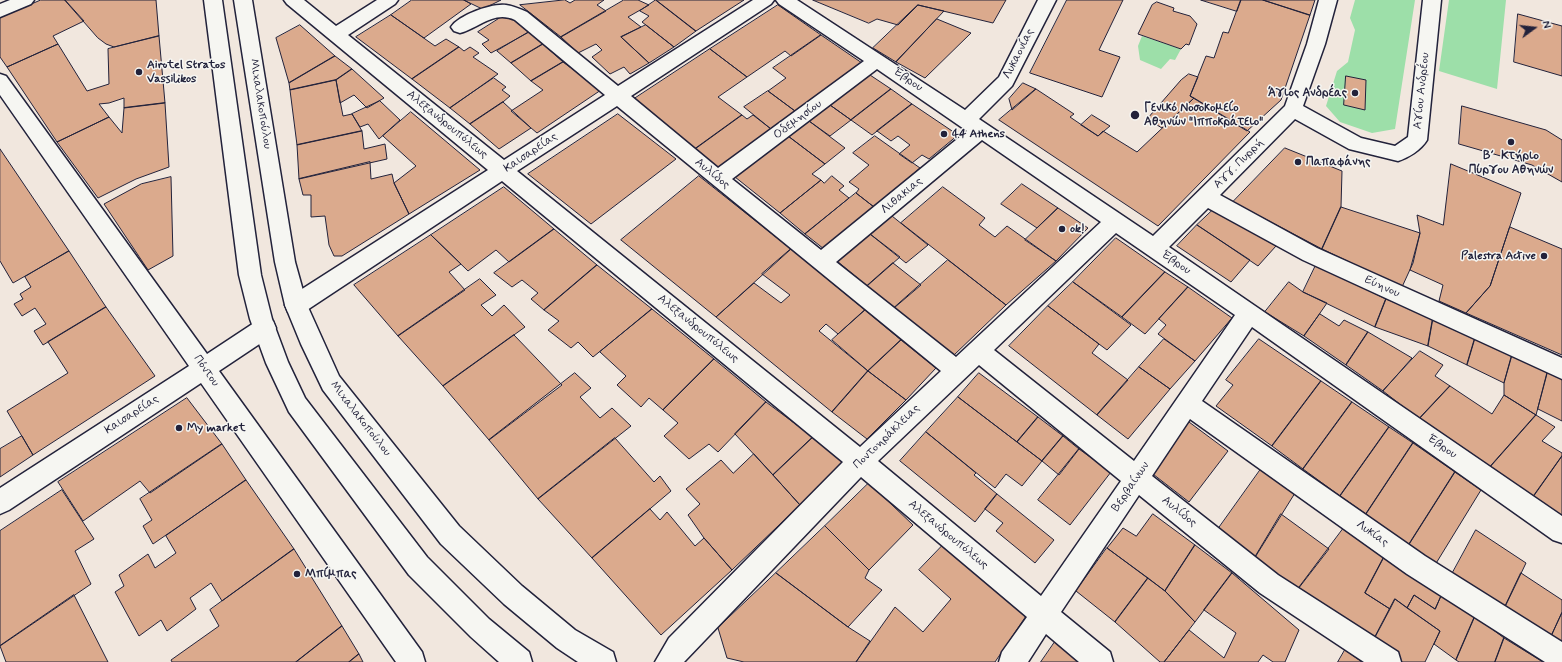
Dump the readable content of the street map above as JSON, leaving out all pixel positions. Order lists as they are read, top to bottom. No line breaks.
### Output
{"streets":{"street":["Λυκαονίας","Έβρου","Αγίου Ανδρέου","Μιχαλακοπούλου","Οδεμησίου","Αλεξανδρουπόλεως","Καισαρείας","Αγγ. Πυρρή","Αυλίδος","Λιθακιας","Εύηνου","Πόντου","Ποντοηράκλειας","Βερβαίνων","Λυκίας"]},"crossings":[["Λυκαονίας","Έβρου"],["Λυκαονίας","Λιθακιας"],["Έβρου","Οδεμησίου"],["Έβρου","Αγγ. Πυρρή"],["Έβρου","Λιθακιας"],["Έβρου","Ποντοηράκλειας"],["Έβρου","Βερβαίνων"],["Αγίου Ανδρέου","Αγγ. Πυρρή"],["Μιχαλακοπούλου","Καισαρείας"],["Οδεμησίου","Αυλίδος"],["Αλεξανδρουπόλεως","Καισαρείας"],["Αλεξανδρουπόλεως","Ποντοηράκλειας"],["Αλεξανδρουπόλεως","Βερβαίνων"],["Καισαρείας","Αυλίδος"],["Καισαρείας","Πόντου"],["Αγγ. Πυρρή","Εύηνου"],["Αυλίδος","Λιθακιας"],["Αυλίδος","Ποντοηράκλειας"],["Αυλίδος","Βερβαίνων"],["Βερβαίνων","Λυκίας"]],"places":["Airotel Stratos Vassilikos","Άγιος Ανδρέας","Γενικό Νοσοκομείο Αθηνών \"Ιπποκράτειο\"","44 Athens","Β΄ Κτήριο Πύργου Αθηνών","Παπαφάνης","ok!","Palestra Active","My market","Μπίμπας"],"north":"right"}
